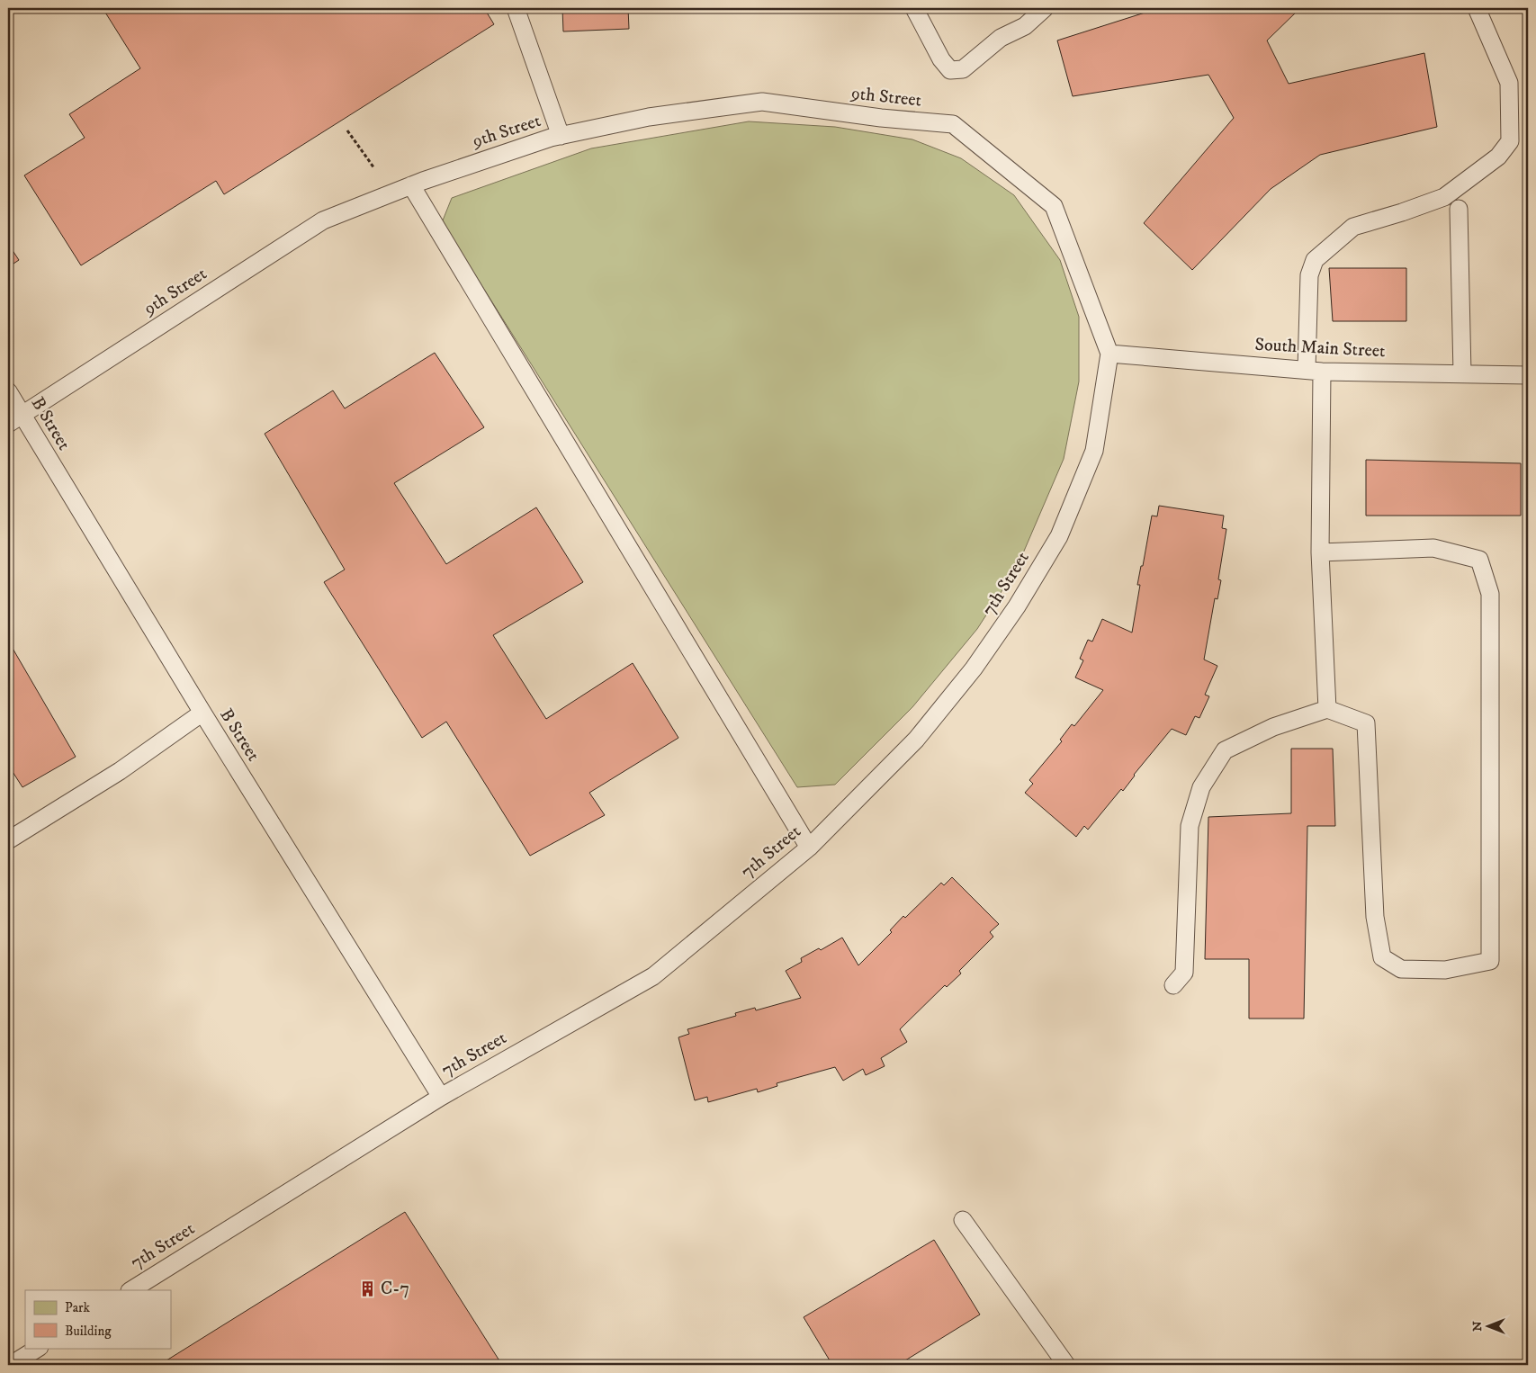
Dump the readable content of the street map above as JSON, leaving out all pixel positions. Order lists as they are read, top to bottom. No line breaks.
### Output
{"streets":{"lane":["9th Street","South Main Street","B Street","7th Street"]},"crossings":[["9th Street","B Street"],["9th Street","7th Street"],["South Main Street","7th Street"],["B Street","7th Street"]],"places":{"building":["C-7"]},"legend":["Park","Building"],"north":"left"}
